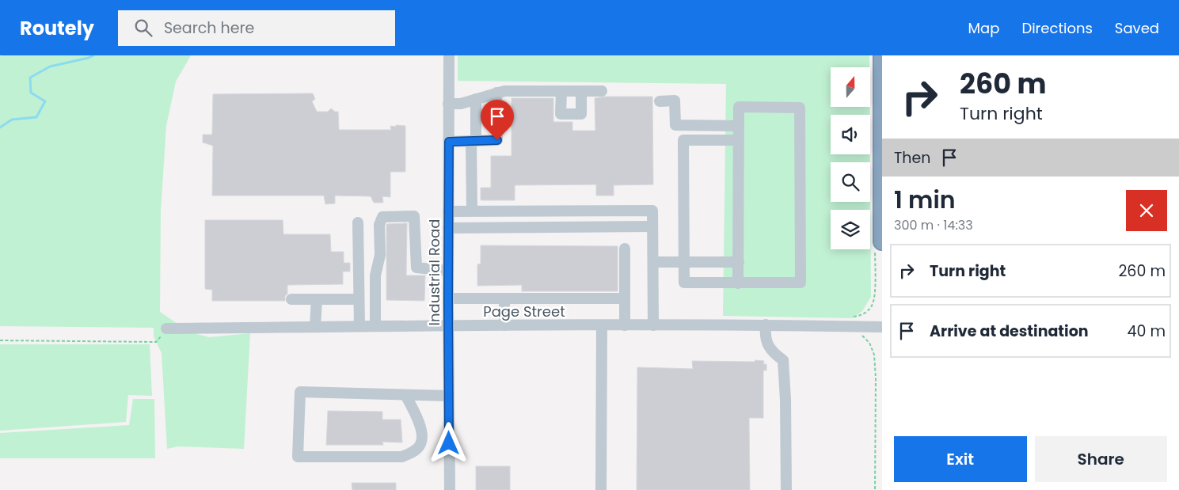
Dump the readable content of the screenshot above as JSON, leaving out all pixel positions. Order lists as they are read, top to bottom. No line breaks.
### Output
{"streets":{"street":["Industrial Road","Page Street"]},"crossings":[["Industrial Road","Page Street"]],"north":"top","page":{"header":"Routely","search":"Search here","nav":["Map","Directions","Saved"],"turn":["260 m","Turn right"],"then":"Then","heading":["1 min","300 m · 14:33"],"list":[{"name":"Turn right","value":"260 m"},{"name":"Arrive at destination","value":"40 m"}],"buttons":["Exit","Share"]}}
